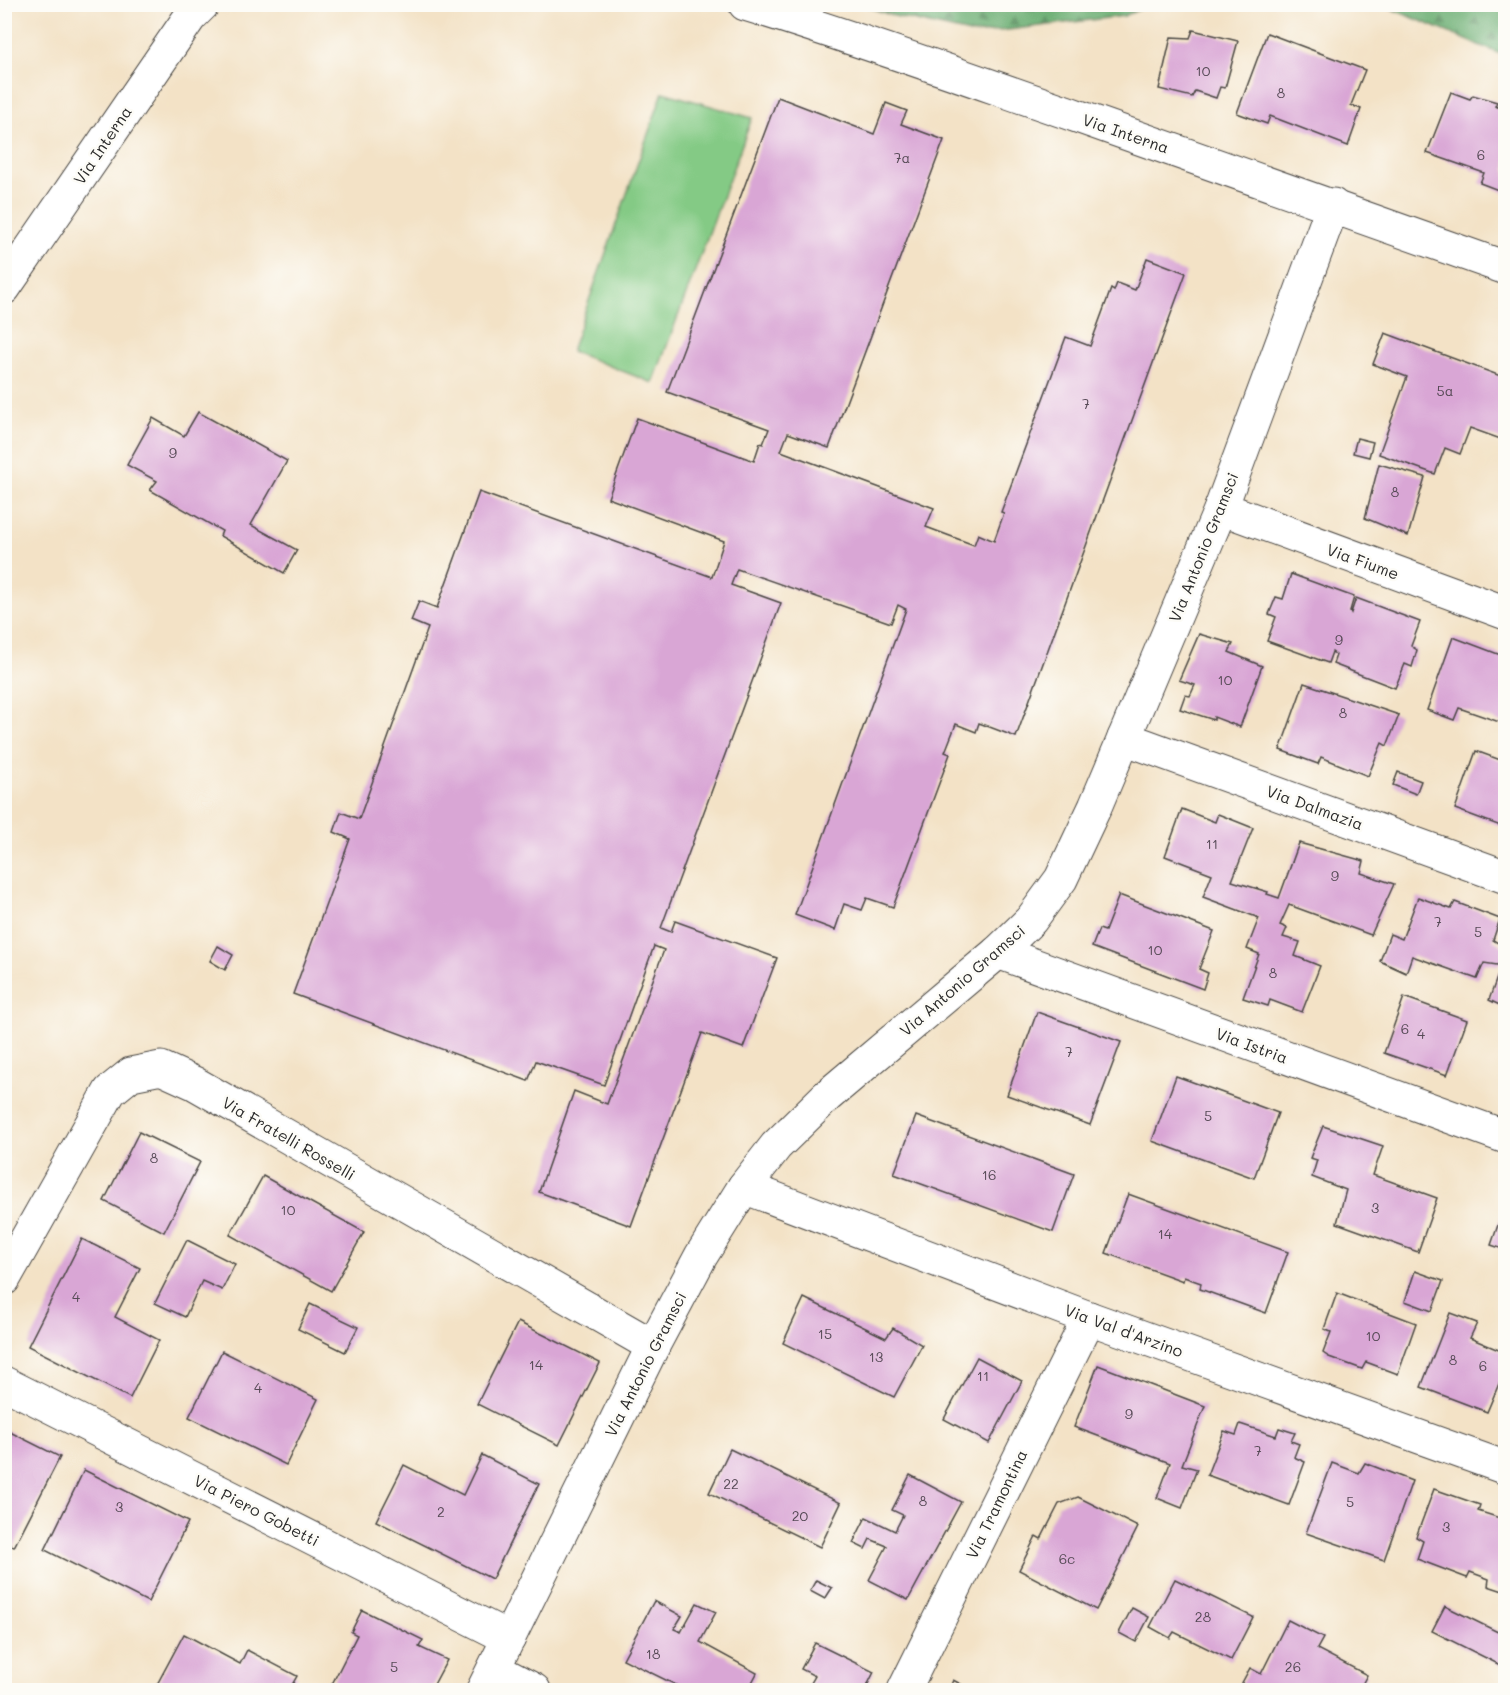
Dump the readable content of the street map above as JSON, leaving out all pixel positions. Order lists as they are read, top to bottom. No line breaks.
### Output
{"streets":{"street":["Via Interna","Via Antonio Gramsci","Via Fiume","Via Dalmazia","Via Istria","Via Fratelli Rosselli","Via Val d'Arzino","Via Tramontina","Via Piero Gobetti"]},"crossings":[["Via Interna","Via Antonio Gramsci"],["Via Antonio Gramsci","Via Fiume"],["Via Antonio Gramsci","Via Dalmazia"],["Via Antonio Gramsci","Via Istria"],["Via Antonio Gramsci","Via Fratelli Rosselli"],["Via Antonio Gramsci","Via Val d'Arzino"],["Via Antonio Gramsci","Via Piero Gobetti"],["Via Val d'Arzino","Via Tramontina"]],"house_numbers":["10","8","6","7a","5a","7","9","8","9","10","8","11","9","7","5","10","8","6","4","7","5","8","16","3","10","14","4","15","10","13","8","14","6","11","4","9","7","22","8","5","3","2","20","3","6c","28","18","5","26"]}
